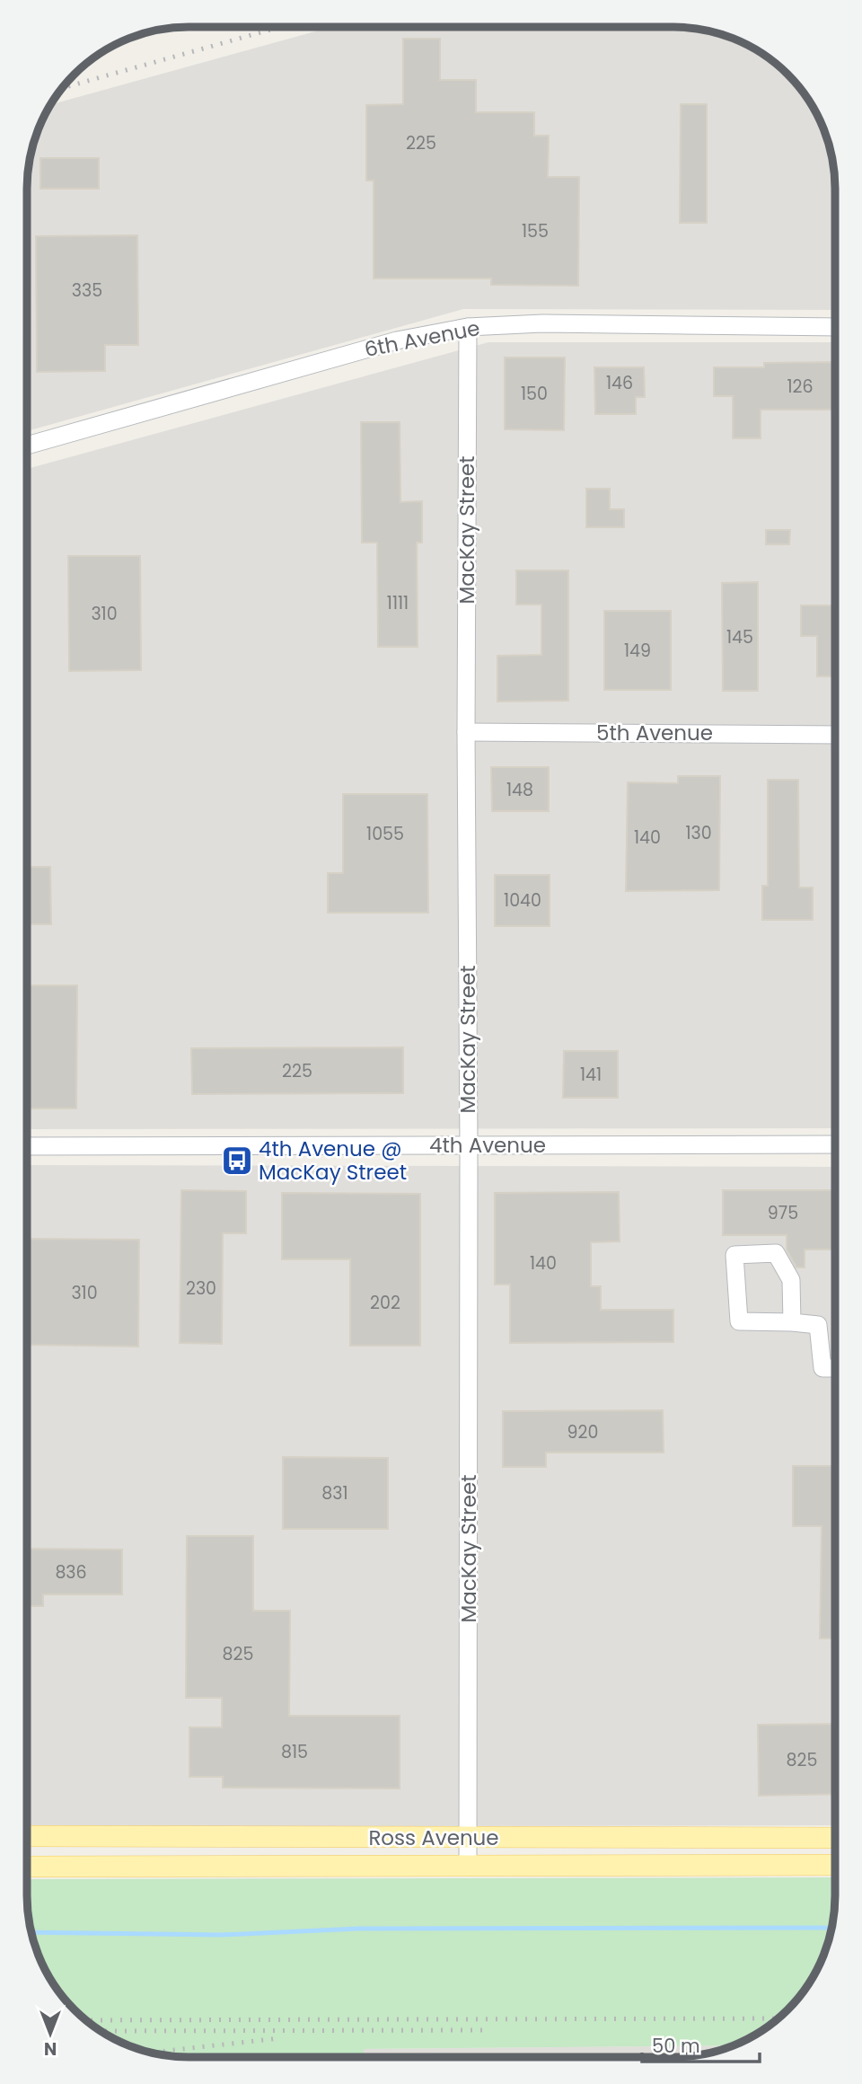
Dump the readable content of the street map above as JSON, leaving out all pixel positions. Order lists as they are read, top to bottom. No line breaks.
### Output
{"streets":{"main road":["Ross Avenue"],"street":["6th Avenue","MacKay Street","5th Avenue","4th Avenue"]},"crossings":[["6th Avenue","MacKay Street"],["MacKay Street","5th Avenue"],["MacKay Street","4th Avenue"],["MacKay Street","Ross Avenue"]],"places":{"bus stop":["4th Avenue @ MacKay Street"]},"house_numbers":["225","155","335","146","126","150","1111","310","145","149","148","130","1055","140","1040","225","141","975","140","230","310","202","920","831","836","825","815","825"],"scale_bar":"50 m","north":"bottom"}
